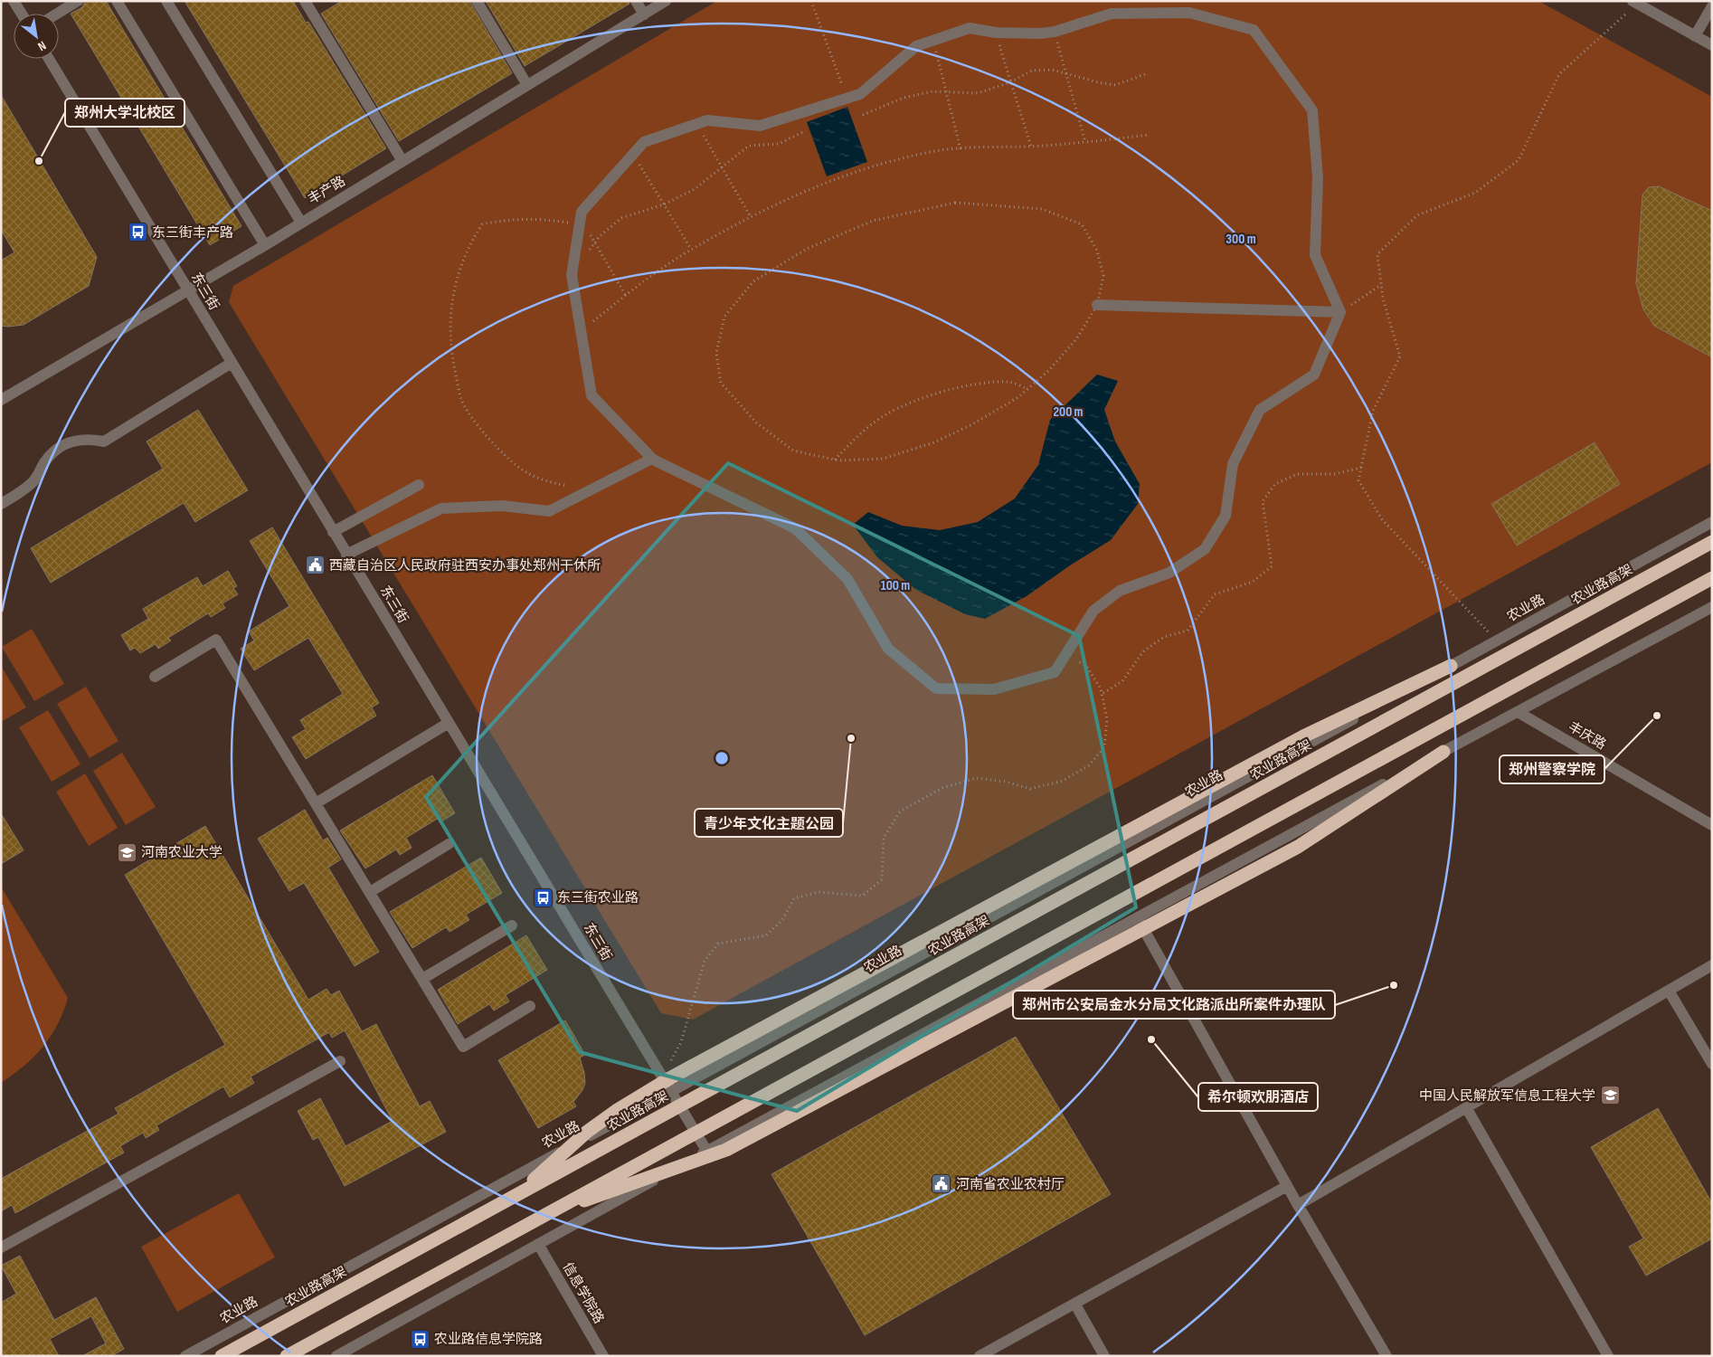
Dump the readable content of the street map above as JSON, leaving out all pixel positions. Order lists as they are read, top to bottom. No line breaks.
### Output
{"streets":{"highway":["农业路高架"],"street":["丰产路","东三街","农业路","丰庆路","信息学院路"]},"crossings":[["丰产路","东三街"],["东三街","农业路"]],"places":{"other":["郑州大学北校区","郑州警察学院","青少年文化主题公园","郑州市公安局金水分局文化路派出所案件办理队","希尔顿欢朋酒店"],"bus stop":["东三街丰产路","东三街农业路","农业路信息学院路"],"public building":["西藏自治区人民政府驻西安办事处郑州干休所","河南省农业农村厅"],"school or university":["河南农业大学","中国人民解放军信息工程大学"]},"north":"bottom right","rings":["300 m","200 m","100 m"]}
